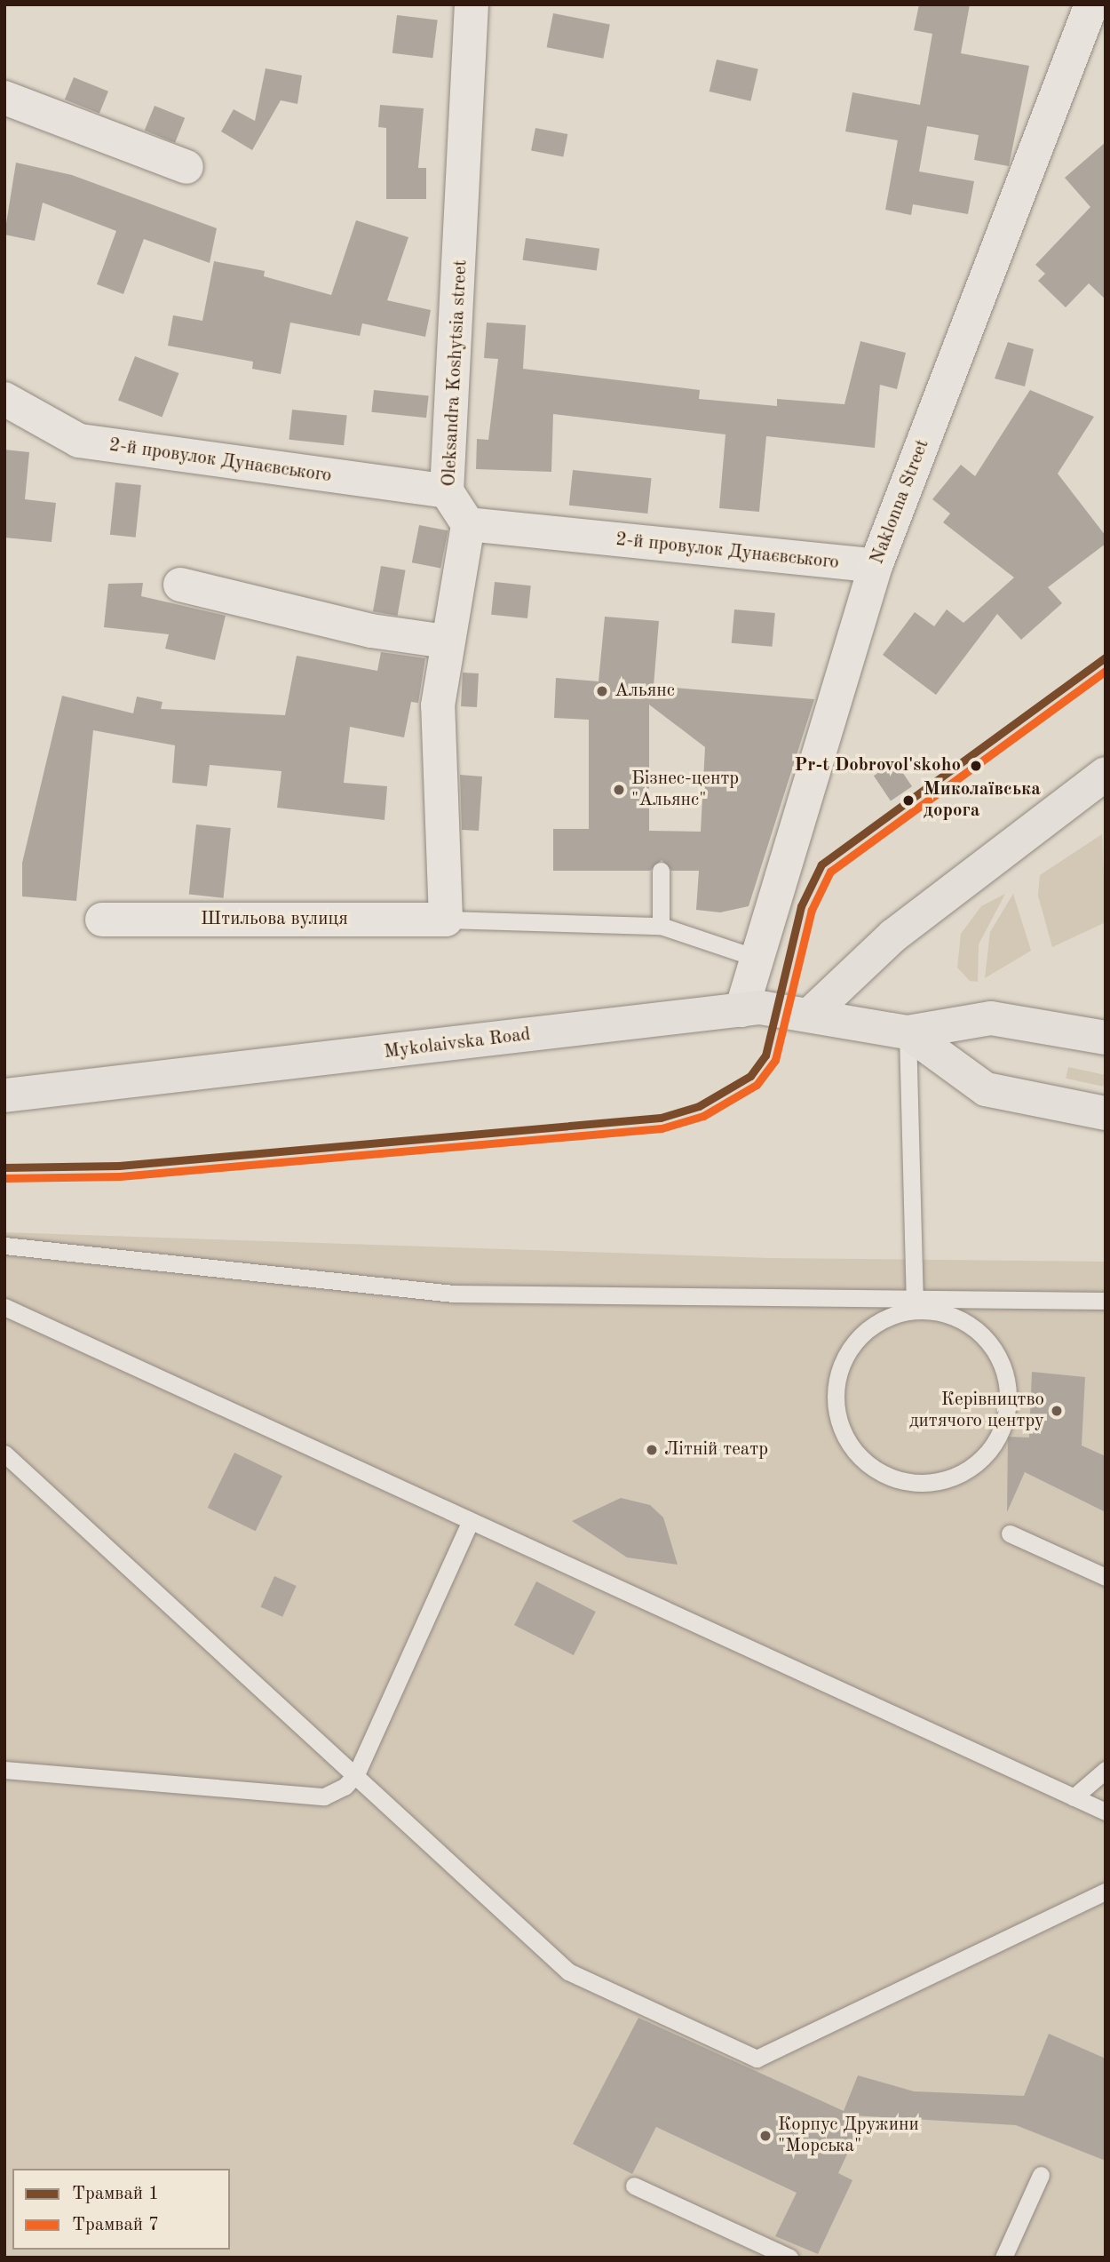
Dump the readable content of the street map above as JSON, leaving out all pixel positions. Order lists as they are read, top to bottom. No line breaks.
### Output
{"streets":{"main road":["Mykolaivska Road"],"street":["Oleksandra Koshytsia street","2-й провулок Дунаєвського","Naklonna Street","Штильова вулиця"]},"crossings":[["Oleksandra Koshytsia street","2-й провулок Дунаєвського"],["2-й провулок Дунаєвського","Naklonna Street"],["Naklonna Street","Mykolaivska Road"]],"places":["Альянс","Pr-t Dobrovol'skoho","Бізнес-центр \"Альянс\"","Миколаївська дорога","Керівництво дитячого центру","Літній театр","Корпус Дружини \"Морська\""],"lines":["tram line 1","tram line 7"],"legend":["Трамвай 1","Трамвай 7"]}
